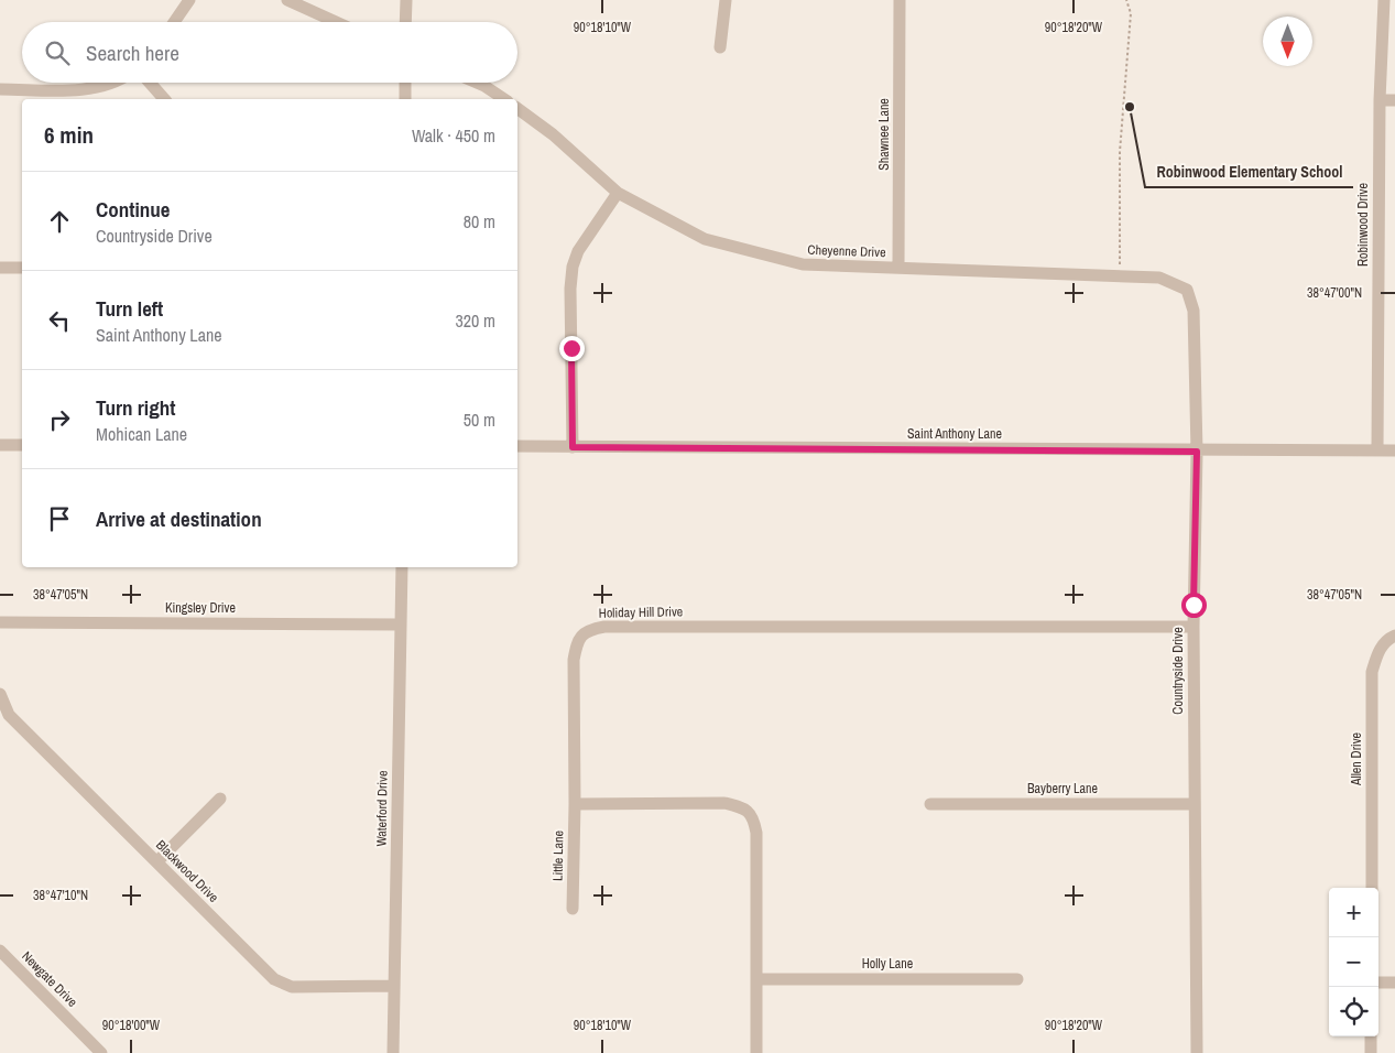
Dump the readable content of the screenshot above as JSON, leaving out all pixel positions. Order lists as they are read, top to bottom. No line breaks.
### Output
{"streets":{"street":["Shawnee Lane","Robinwood Drive","Cheyenne Drive","Saint Anthony Lane","Kingsley Drive","Holiday Hill Drive","Countryside Drive","Allen Drive","Bayberry Lane","Waterford Drive","Little Lane","Blackwood Drive","Holly Lane","Newgate Drive"]},"crossings":[["Shawnee Lane","Cheyenne Drive"],["Robinwood Drive","Saint Anthony Lane"],["Cheyenne Drive","Countryside Drive"],["Saint Anthony Lane","Countryside Drive"],["Kingsley Drive","Waterford Drive"],["Holiday Hill Drive","Countryside Drive"],["Holiday Hill Drive","Little Lane"],["Countryside Drive","Bayberry Lane"],["Waterford Drive","Blackwood Drive"]],"places":["Robinwood Elementary School"],"north":"bottom","page":{"search":"Search here","heading":["6 min","Walk · 450 m"],"list":[["Continue","Countryside Drive","80 m"],["Turn left","Saint Anthony Lane","320 m"],["Turn right","Mohican Lane","50 m"],"Arrive at destination"],"map_buttons":["+","−"]},"coordinates":["90°18'10\"W","90°18'20\"W","38°47'00\"N","38°47'05\"N","38°47'10\"N","90°18'00\"W"]}
